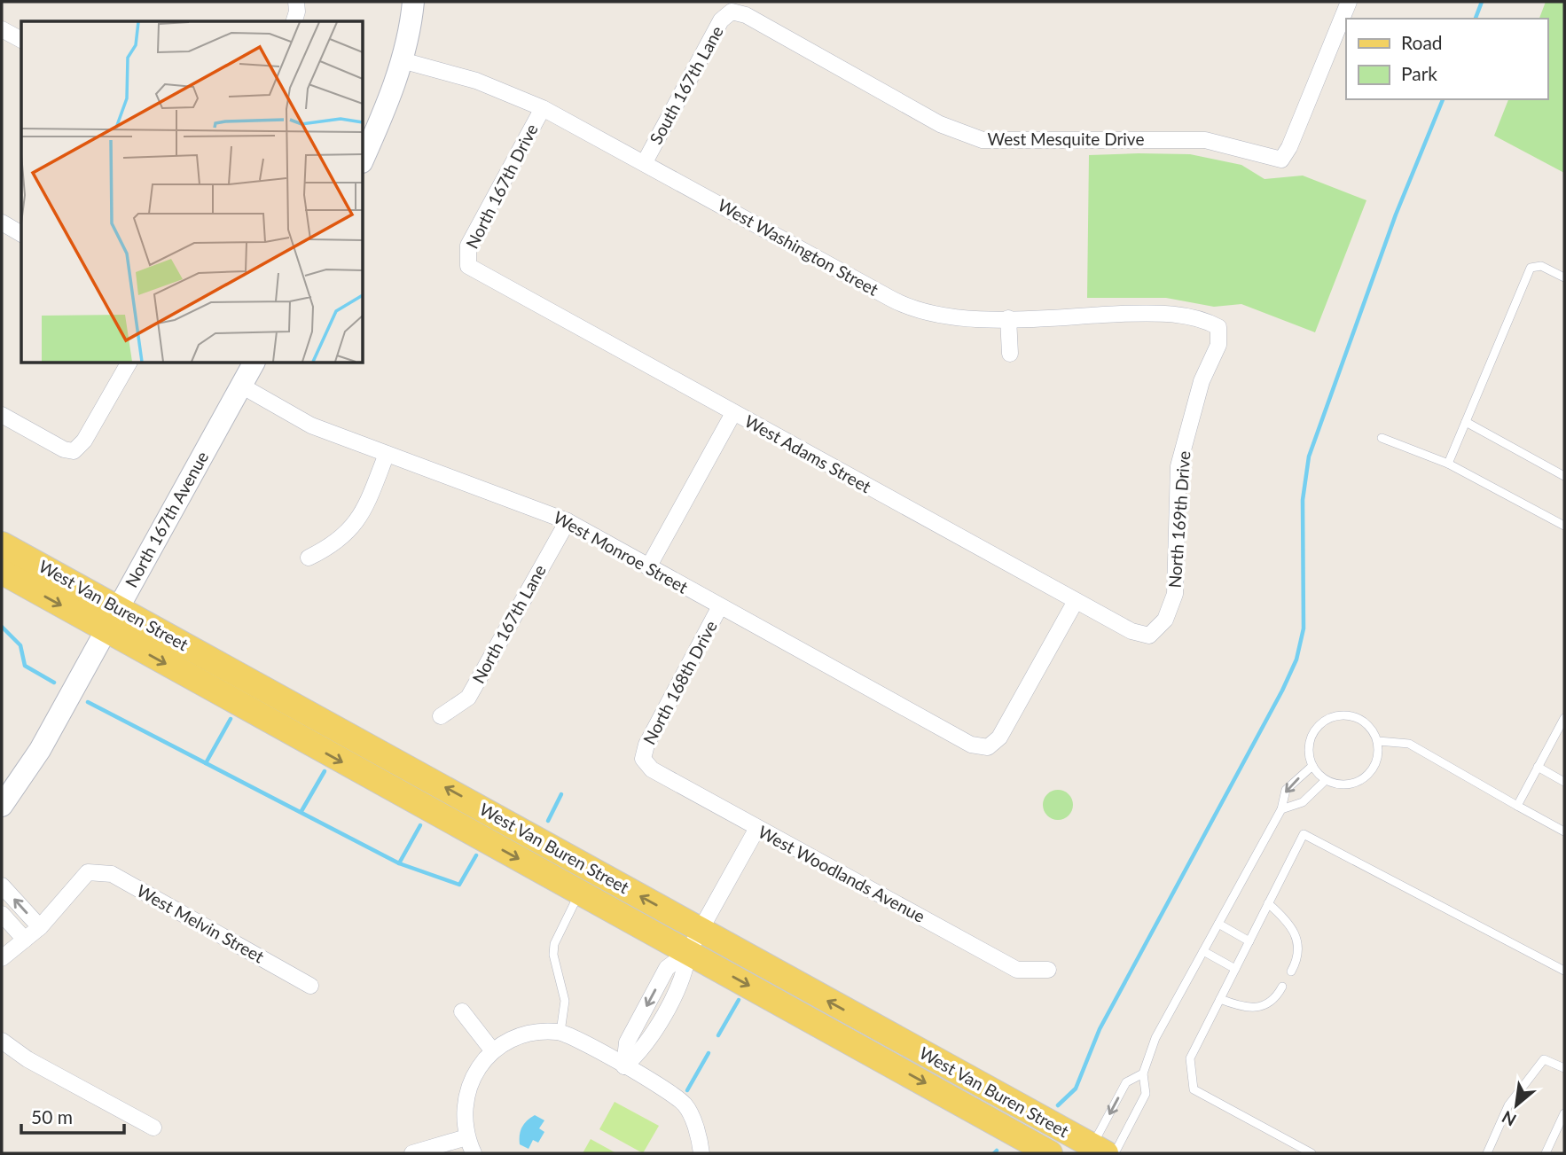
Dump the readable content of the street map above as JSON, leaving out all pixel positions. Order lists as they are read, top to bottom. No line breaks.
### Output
{"streets":{"main road":["West Van Buren Street"],"street":["South 167th Lane","West Mesquite Drive","North 167th Drive","West Washington Street","West Adams Street","North 167th Avenue","North 169th Drive","West Monroe Street","North 167th Lane","North 168th Drive","West Woodlands Avenue","West Melvin Street"]},"crossings":[["South 167th Lane","West Mesquite Drive"],["South 167th Lane","West Washington Street"],["North 167th Drive","West Washington Street"],["North 167th Drive","West Adams Street"],["West Washington Street","North 169th Drive"],["West Adams Street","North 169th Drive"],["West Adams Street","West Monroe Street"],["North 167th Avenue","West Monroe Street"],["North 167th Avenue","West Van Buren Street"],["West Monroe Street","North 167th Lane"],["West Monroe Street","North 168th Drive"],["North 168th Drive","West Woodlands Avenue"]],"legend":["Road","Park"],"scale_bar":"50 m","north":"bottom left"}
